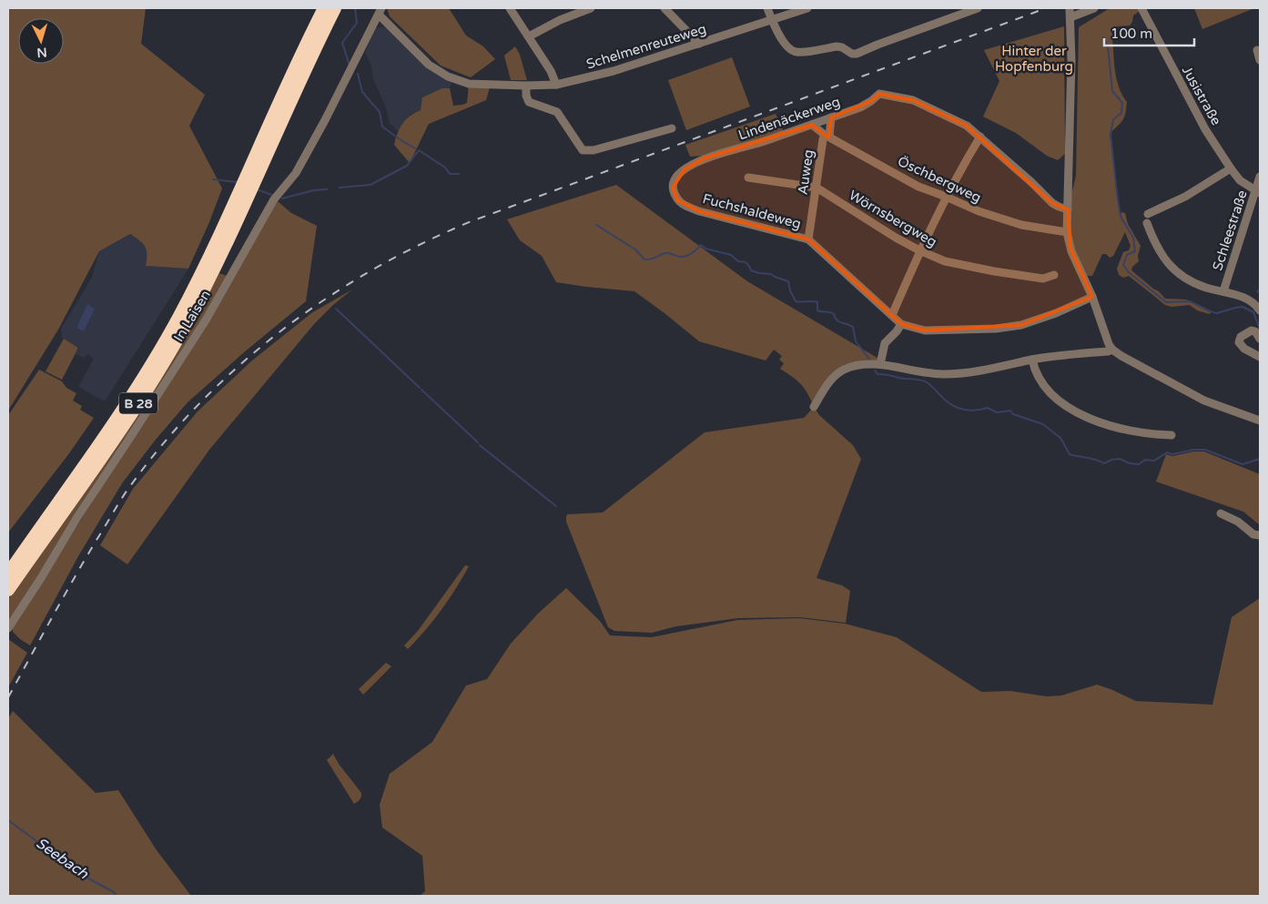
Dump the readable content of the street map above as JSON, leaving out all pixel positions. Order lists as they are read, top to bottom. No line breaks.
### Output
{"streets":{"highway":["B 28"],"street":["Schelmenreuteweg","Jusistraße","Lindenäckerweg","Auweg","Öschbergweg","Fuchshaldeweg","Wörnsbergweg","Schleestraße","In Laisen"]},"crossings":[["Schelmenreuteweg","In Laisen"],["Jusistraße","Schleestraße"],["Lindenäckerweg","Auweg"],["Lindenäckerweg","Öschbergweg"],["Lindenäckerweg","Fuchshaldeweg"],["Auweg","Öschbergweg"],["Auweg","Fuchshaldeweg"],["Auweg","Wörnsbergweg"]],"water":["Seebach"],"parks":["Hinter der Hopfenburg"],"scale_bar":"100 m","north":"bottom"}
